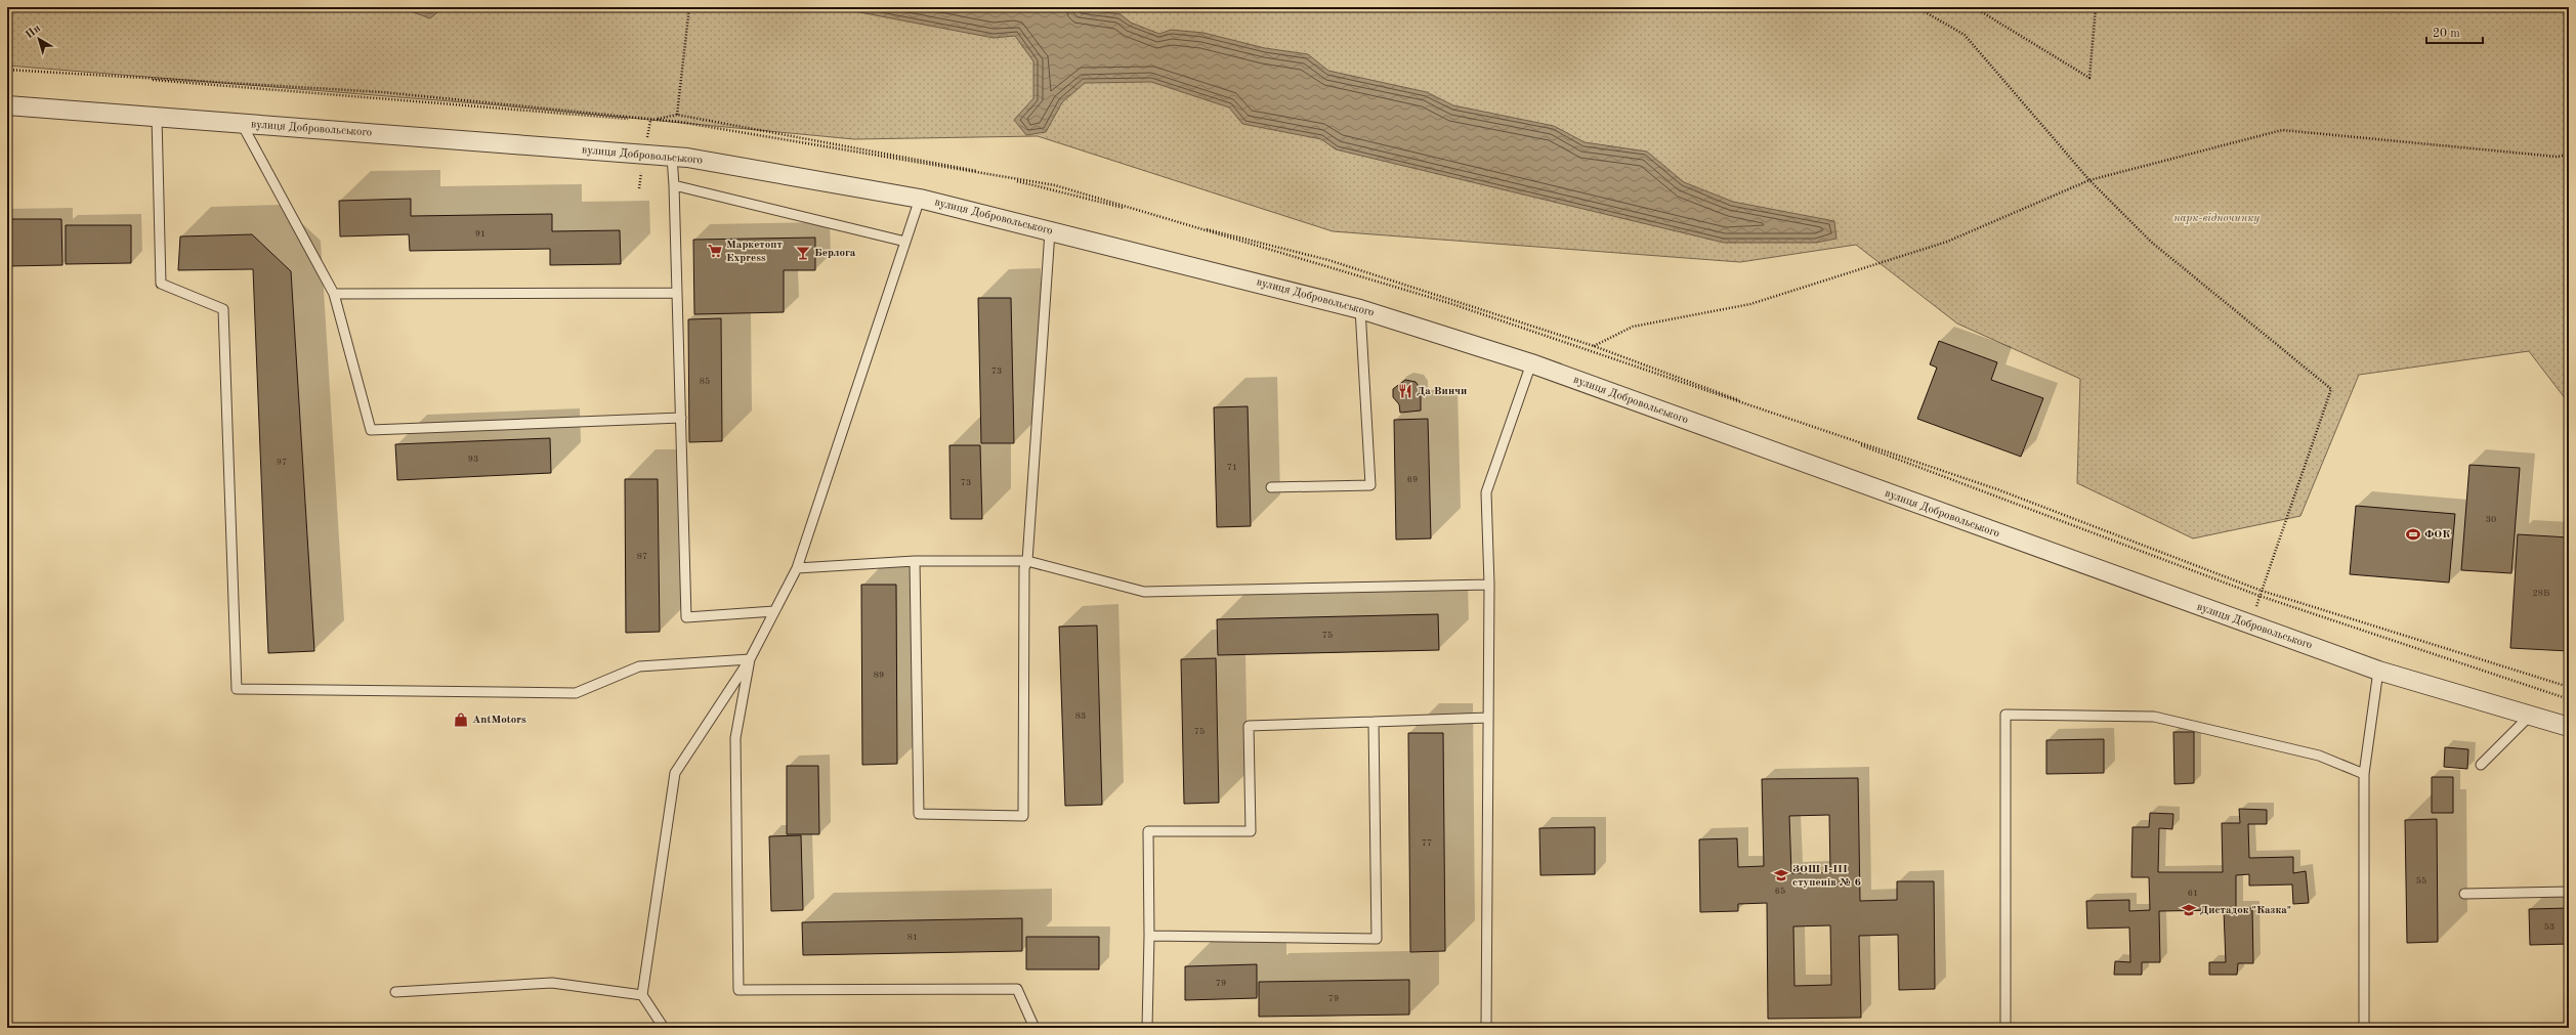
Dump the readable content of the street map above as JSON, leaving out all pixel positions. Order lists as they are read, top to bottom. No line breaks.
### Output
{"streets":{"street":["вулиця Добровольського"]},"parks":["парк-відпочинку"],"places":{"supermarket":["Маркетопт Express"],"bar":["Берлога"],"restaurant":["Да Винчи"],"sports":["ФОК"],"shop":["AntMotors"],"school or university":["ЗОШ І-ІІІ ступенів № 6","Дистадок \"Казка\""]},"house_numbers":["91","73","85","93","97","71","69","73","30","87","28Б","75","89","83","75","77","55","65","61","53","81","79","79"],"scale_bar":"20 m","north":"top left"}
